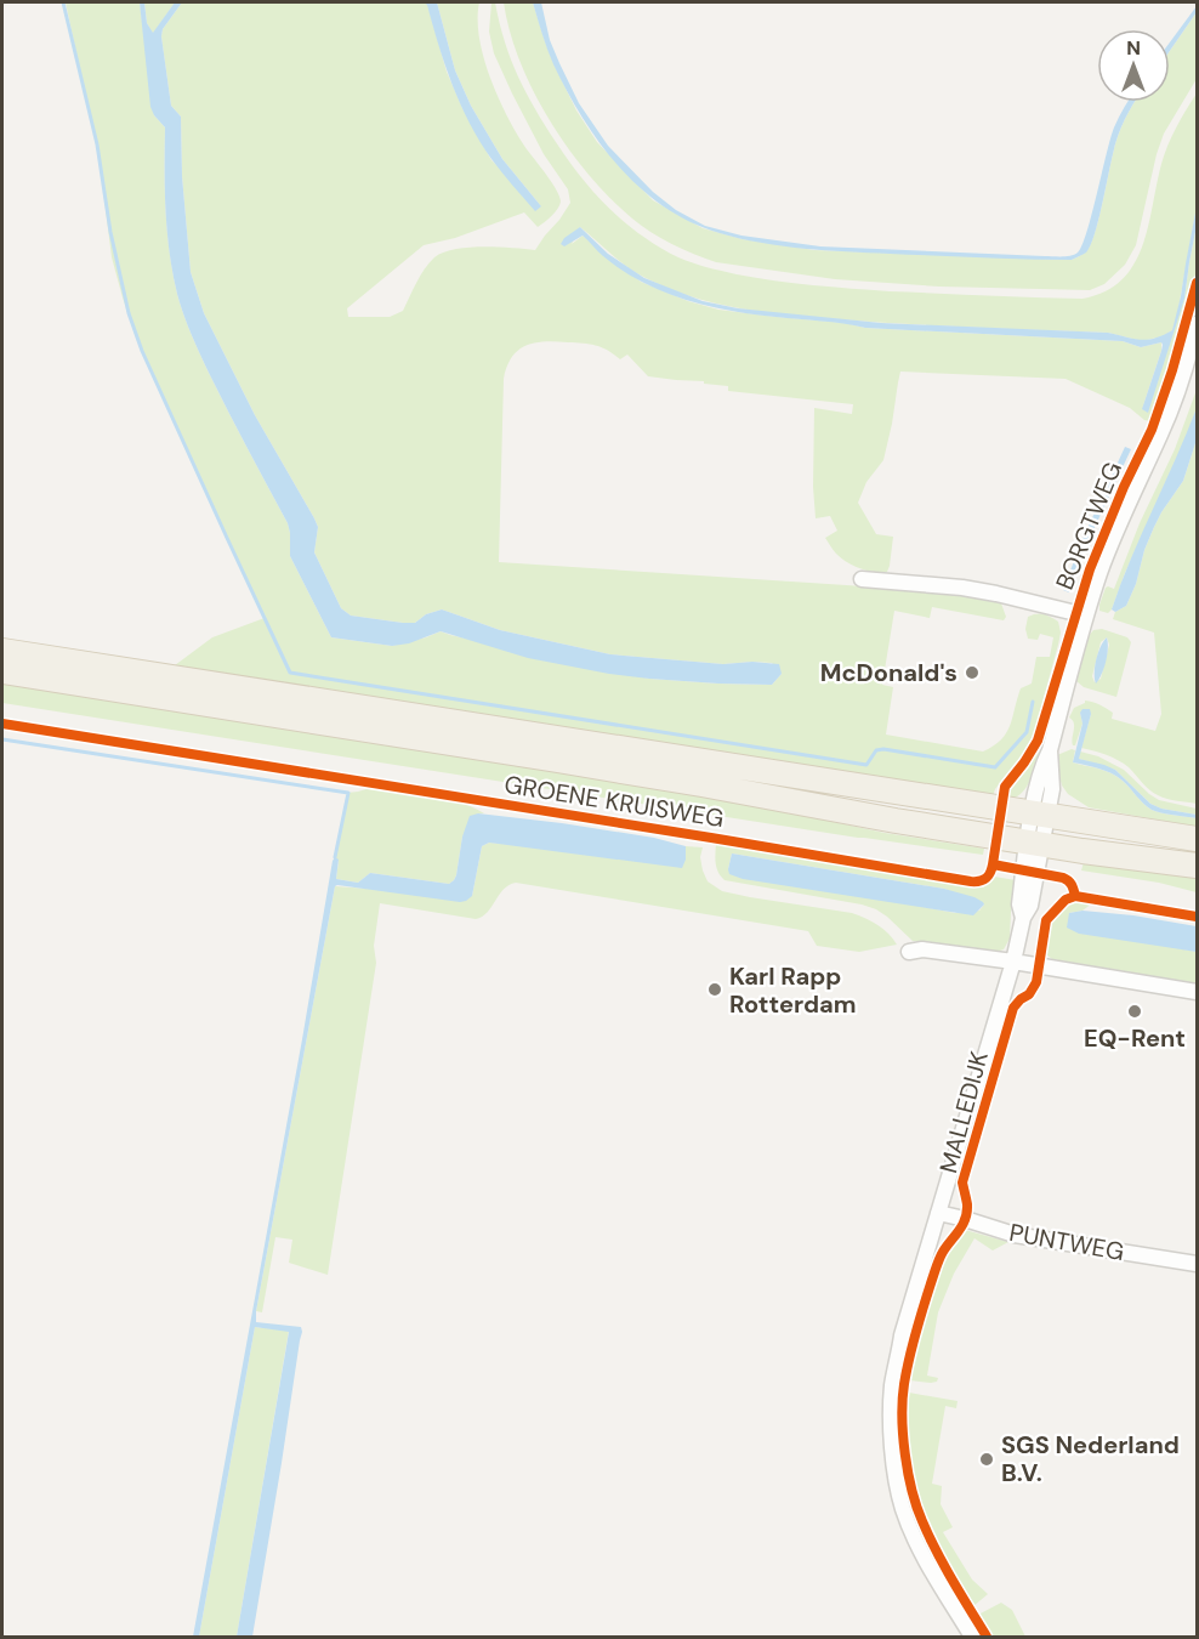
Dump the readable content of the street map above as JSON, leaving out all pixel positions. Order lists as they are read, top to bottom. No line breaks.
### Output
{"streets":{"main road":["GROENE KRUISWEG"],"street":["BORGTWEG","MALLEDIJK","PUNTWEG"]},"crossings":[["BORGTWEG","GROENE KRUISWEG"],["BORGTWEG","MALLEDIJK"],["GROENE KRUISWEG","MALLEDIJK"],["MALLEDIJK","PUNTWEG"]],"places":["McDonald's","Karl Rapp Rotterdam","EQ-Rent","SGS Nederland B.V."],"north":"top"}
